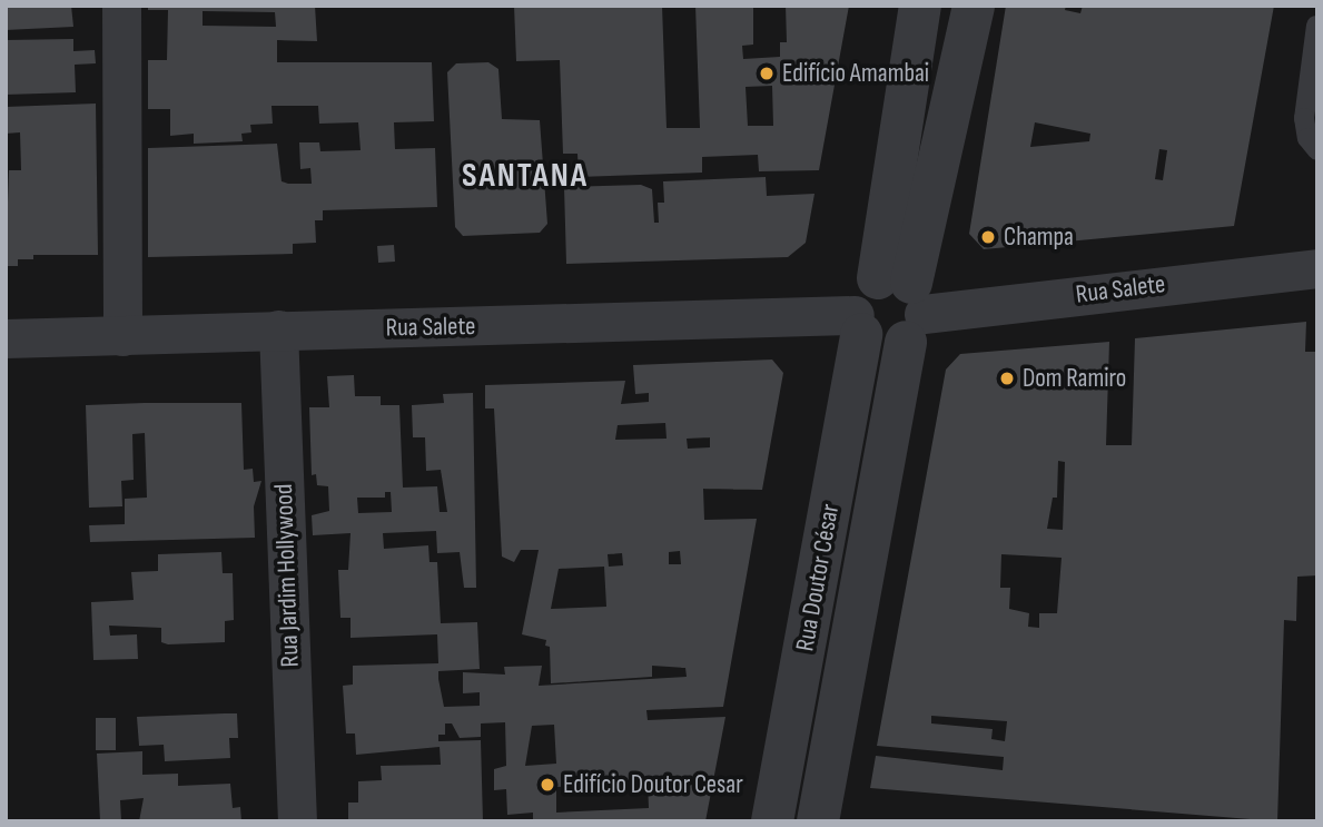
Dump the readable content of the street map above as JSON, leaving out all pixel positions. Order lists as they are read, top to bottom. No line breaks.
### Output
{"streets":{"street":["Rua Salete","Rua Jardim Hollywood","Rua Doutor César"]},"crossings":[["Rua Salete","Rua Jardim Hollywood"],["Rua Salete","Rua Doutor César"]],"districts":["SANTANA"],"places":["Edifício Amambai","Champa","Dom Ramiro","Edifício Doutor Cesar"]}
